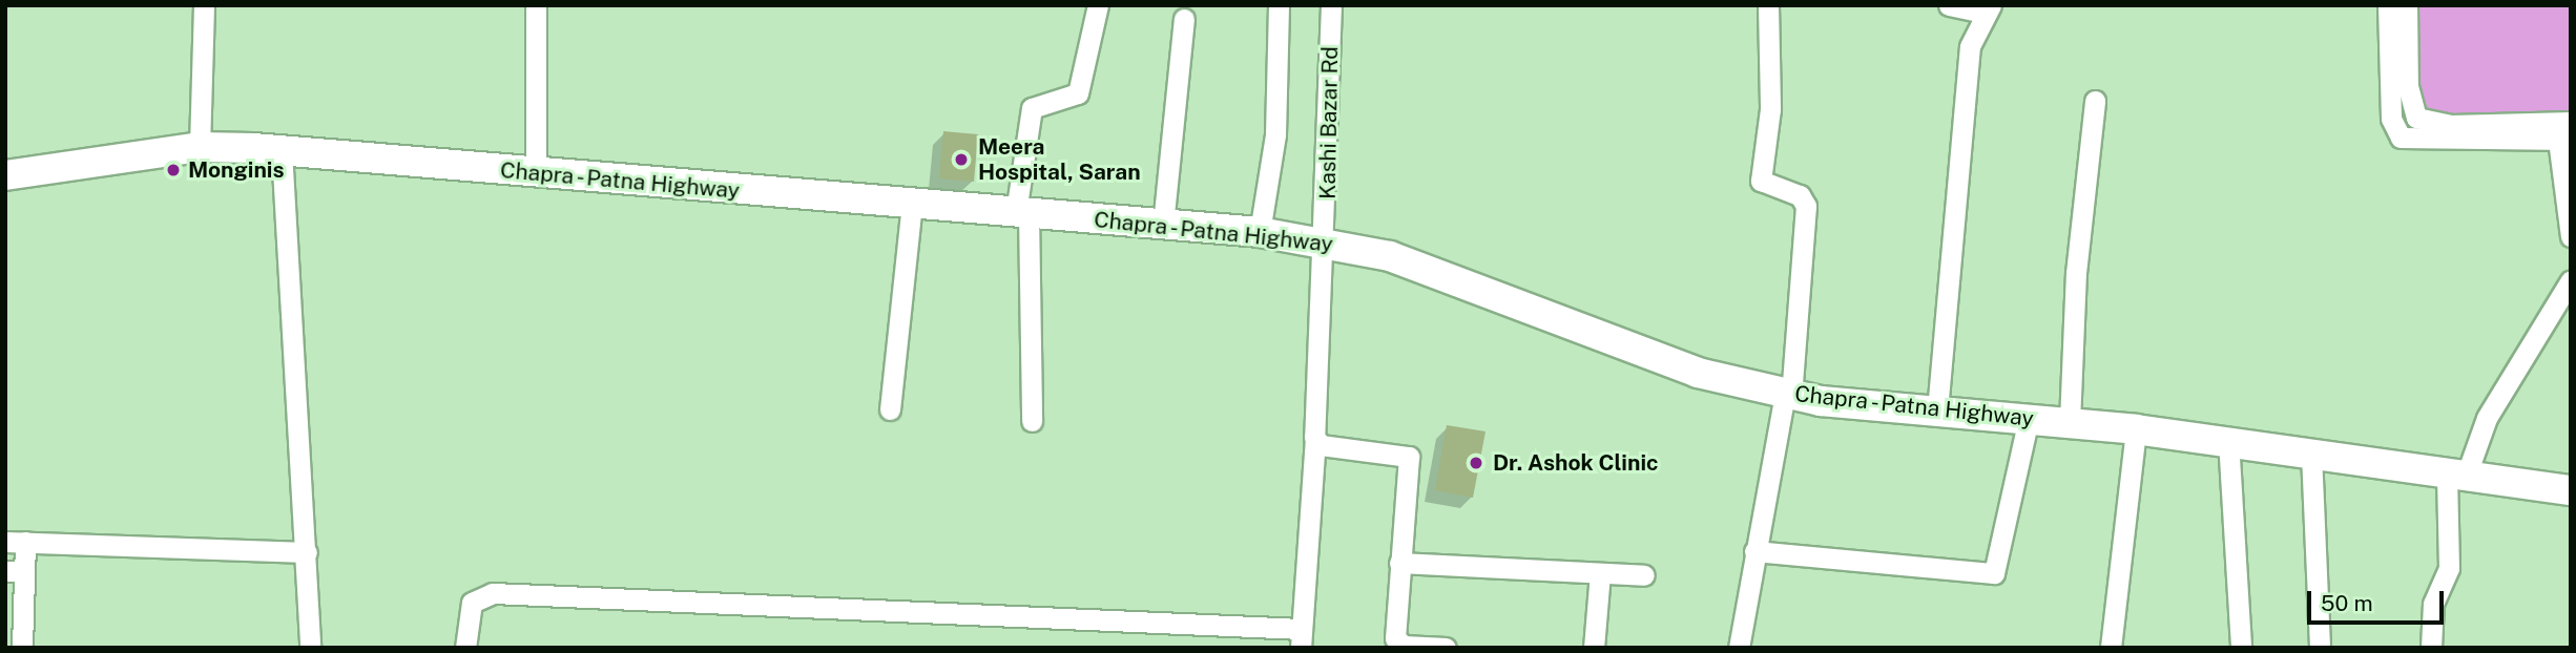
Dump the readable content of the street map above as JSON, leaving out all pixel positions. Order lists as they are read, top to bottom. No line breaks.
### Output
{"streets":{"highway":["Chapra - Patna Highway"],"street":["Kashi Bazar Rd"]},"crossings":[["Kashi Bazar Rd","Chapra - Patna Highway"]],"places":["Meera Hospital, Saran","Monginis","Dr. Ashok Clinic"],"scale_bar":"50 m"}
